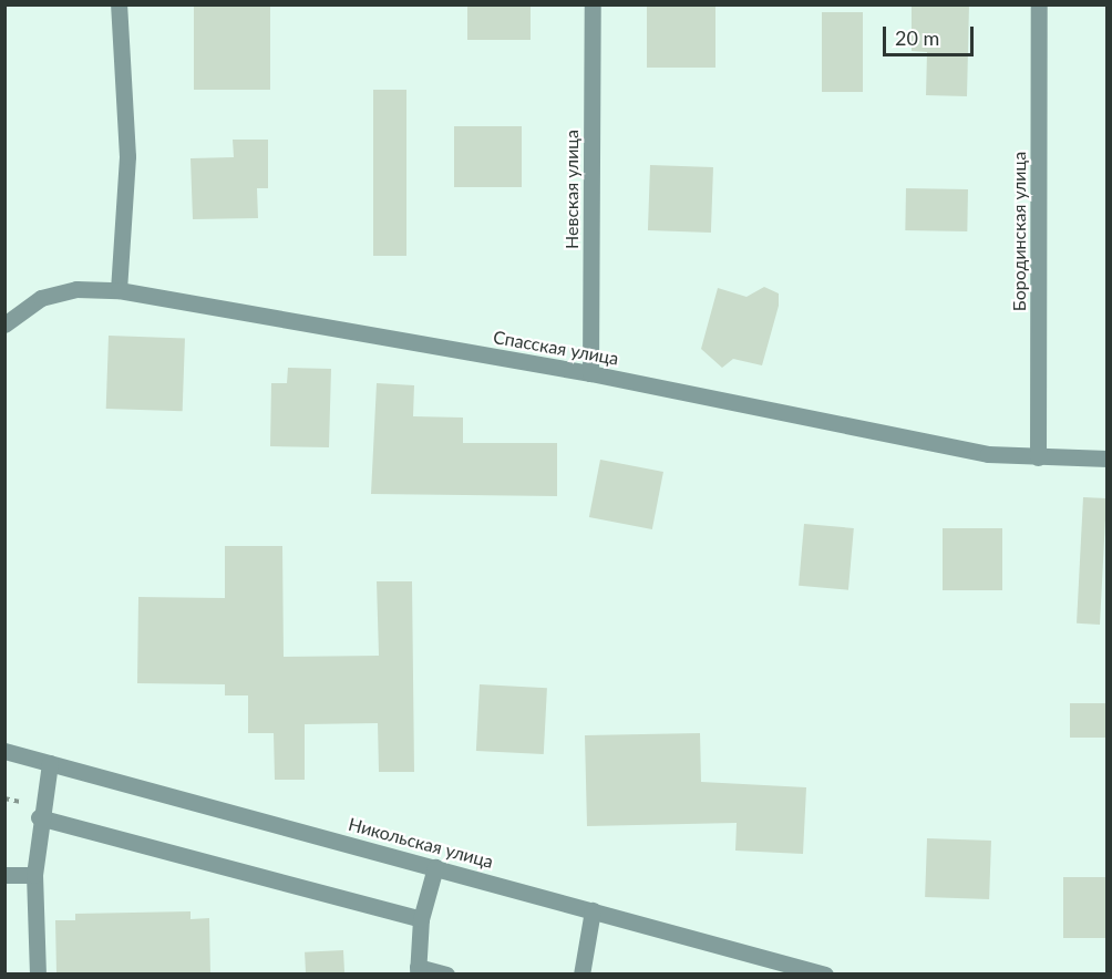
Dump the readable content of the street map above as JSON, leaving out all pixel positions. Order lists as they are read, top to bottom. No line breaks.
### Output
{"streets":{"street":["Невская улица","Бородинская улица","Спасская улица","Никольская улица"]},"crossings":[["Невская улица","Спасская улица"],["Бородинская улица","Спасская улица"]],"scale_bar":"20 m"}
